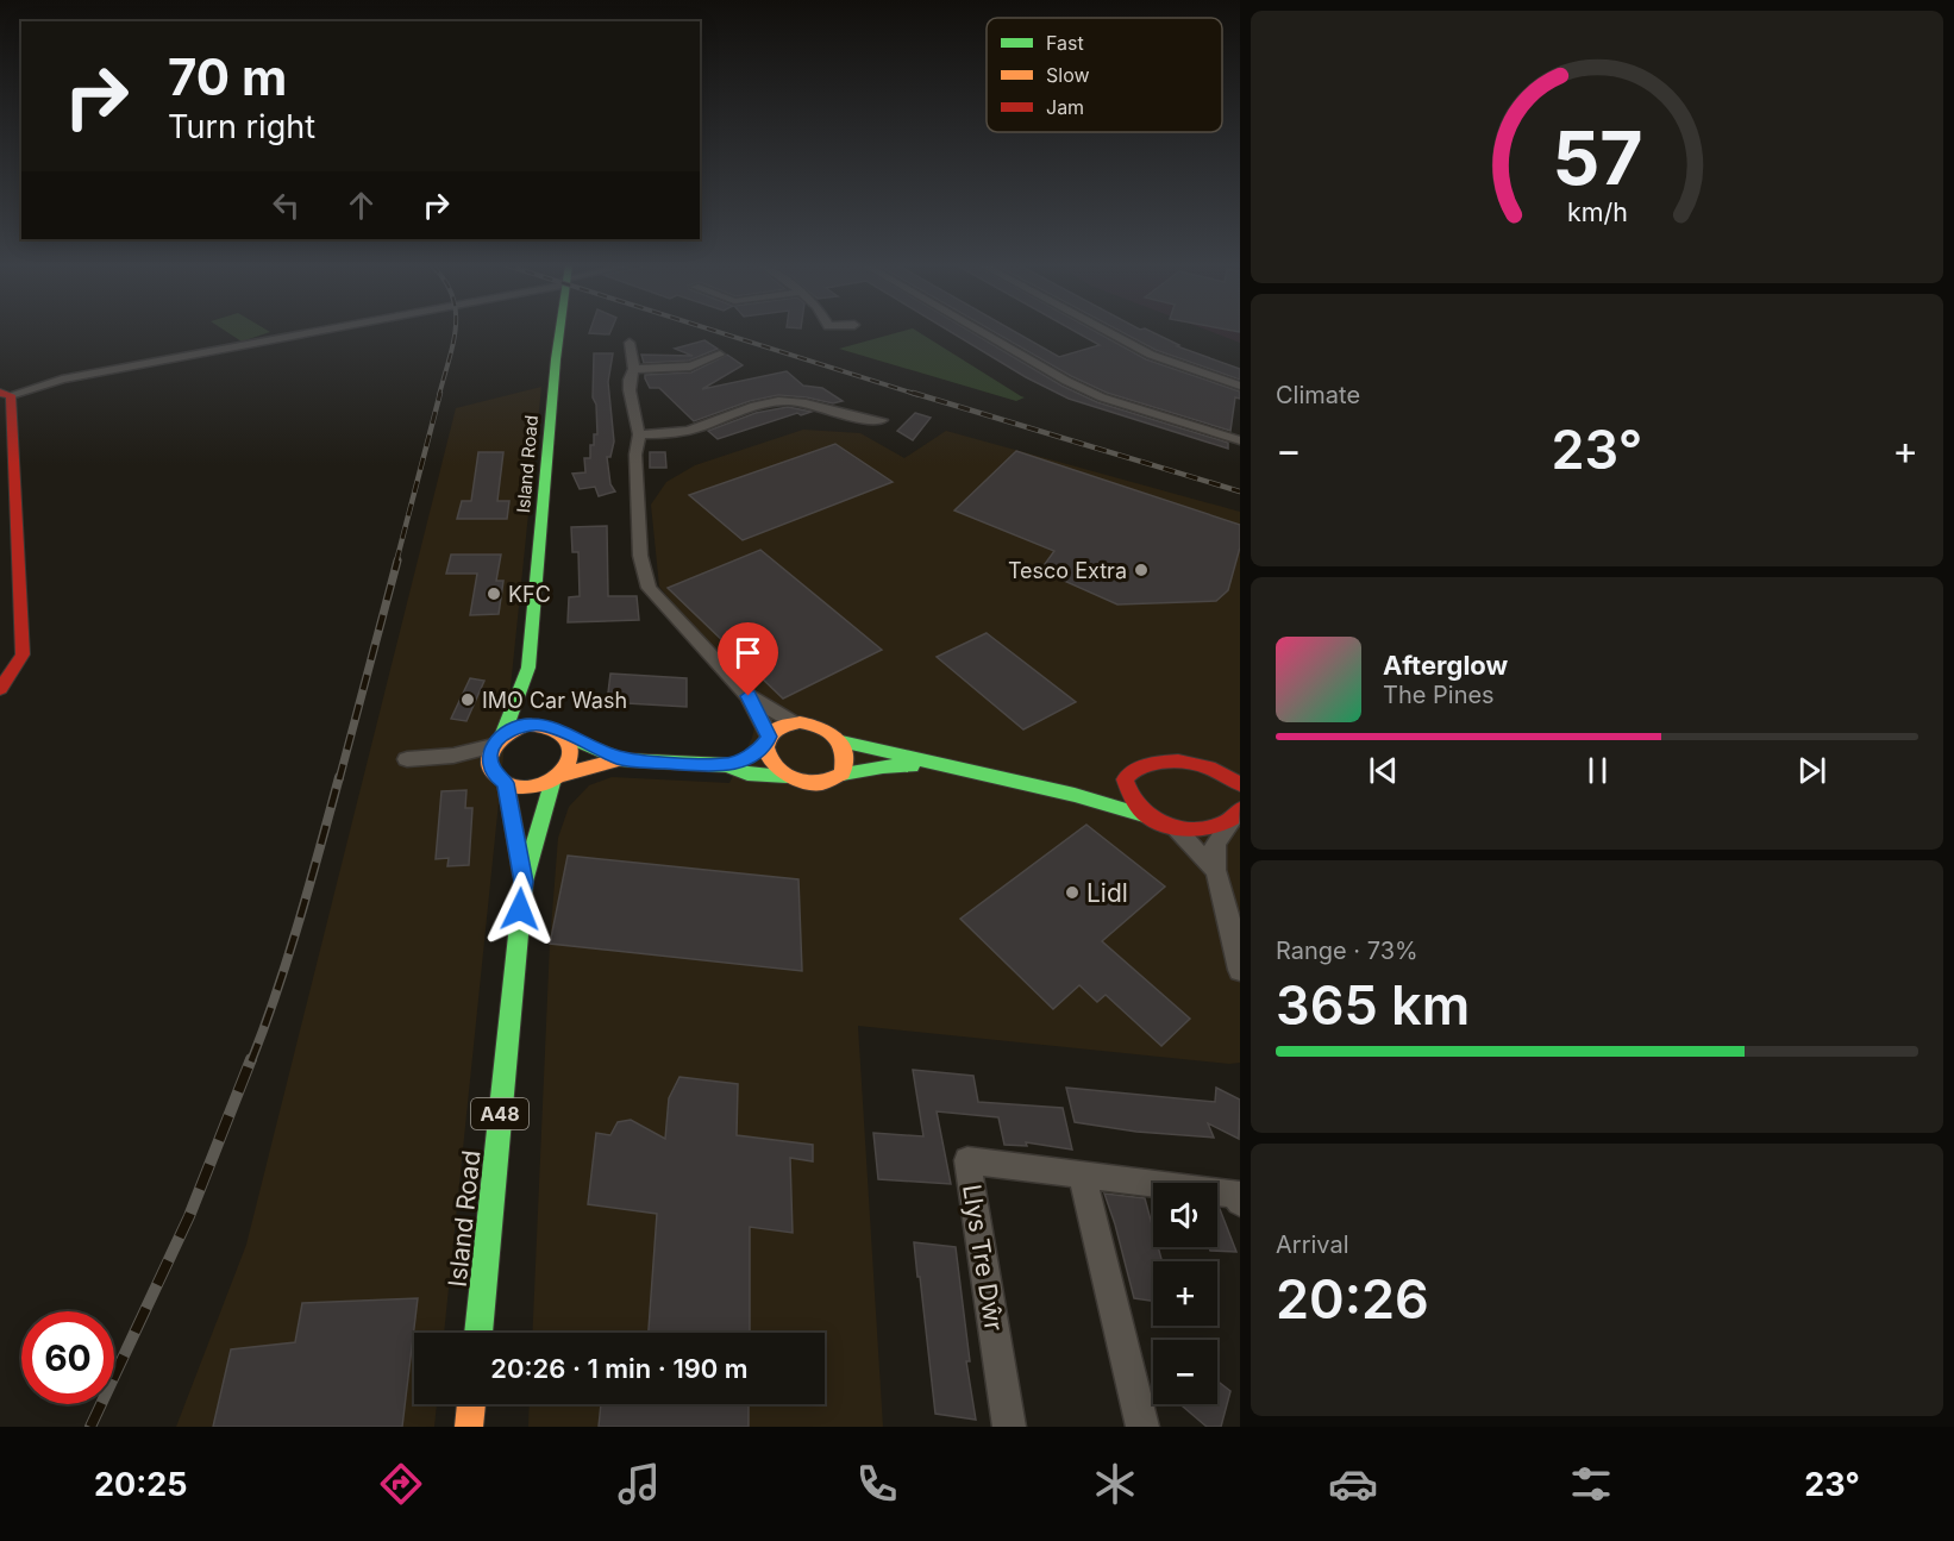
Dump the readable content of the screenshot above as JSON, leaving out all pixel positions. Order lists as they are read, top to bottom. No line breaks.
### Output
{"streets":{"street":["Island Road","A48","Llys Tre Dŵr"]},"crossings":[["Island Road","A48"]],"places":["Tesco Extra","KFC","IMO Car Wash","Lidl"],"legend":["Fast","Slow","Jam"],"page":{"turn":["70 m","Turn right"],"tile":["Climate",["Range · 73%","365 km"],["Arrival","20:26"]],"heat":["−","23°","+"],"song":["Afterglow","The Pines"],"map_buttons":["+","−"],"limit":"60","trip":"20:26 · 1 min · 190 m","tabs":["20:25","23°"],"gauge":["57","km/h"]}}
